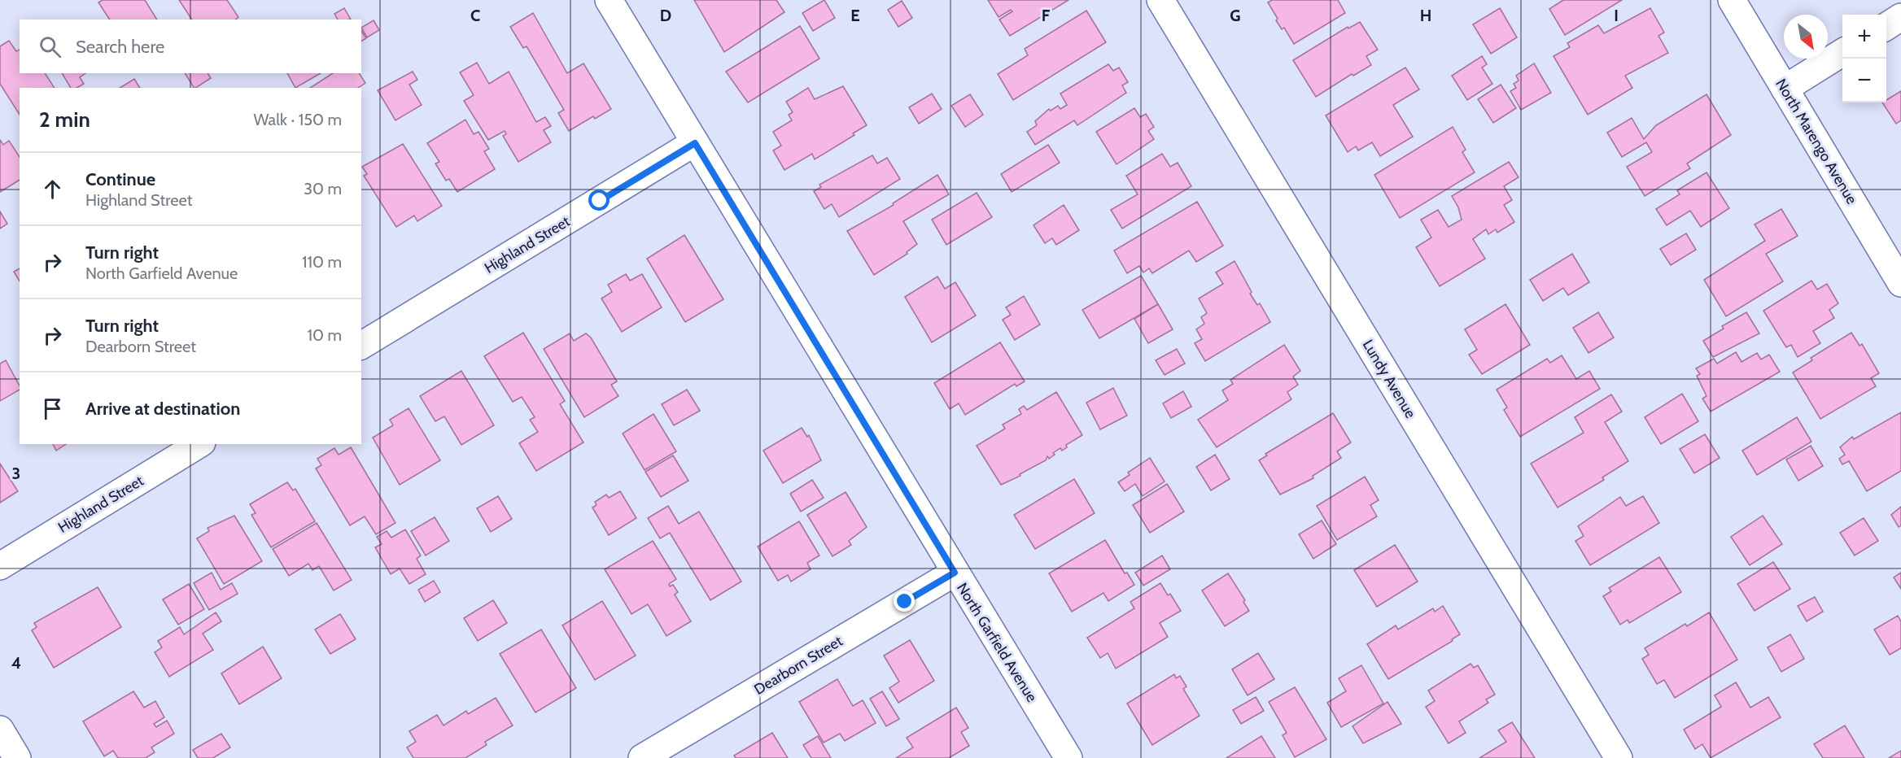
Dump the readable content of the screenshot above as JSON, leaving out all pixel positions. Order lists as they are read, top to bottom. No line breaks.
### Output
{"streets":{"street":["North Marengo Avenue","Highland Street","Lundy Avenue","North Garfield Avenue","Dearborn Street"]},"crossings":[["Highland Street","North Garfield Avenue"],["North Garfield Avenue","Dearborn Street"]],"north":"bottom right","page":{"map_buttons":["+","−"],"search":"Search here","heading":["2 min","Walk · 150 m"],"list":[["Continue","Highland Street","30 m"],["Turn right","North Garfield Avenue","110 m"],["Turn right","Dearborn Street","10 m"],"Arrive at destination"]},"grid":{"columns":["C","D","E","F","G","H","I"],"rows":["3","4"]}}
